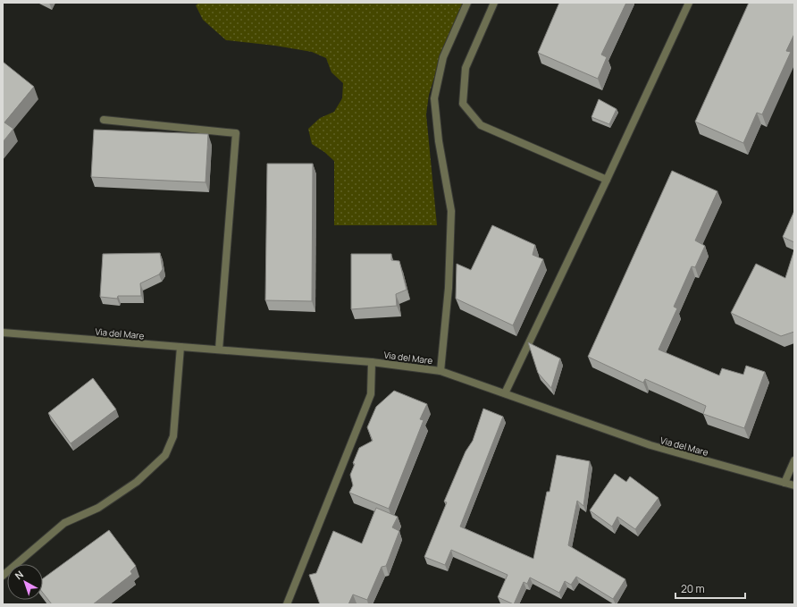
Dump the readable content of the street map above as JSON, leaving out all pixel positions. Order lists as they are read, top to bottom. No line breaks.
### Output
{"streets":{"street":["Via del Mare"]},"scale_bar":"20 m","north":"top left"}
